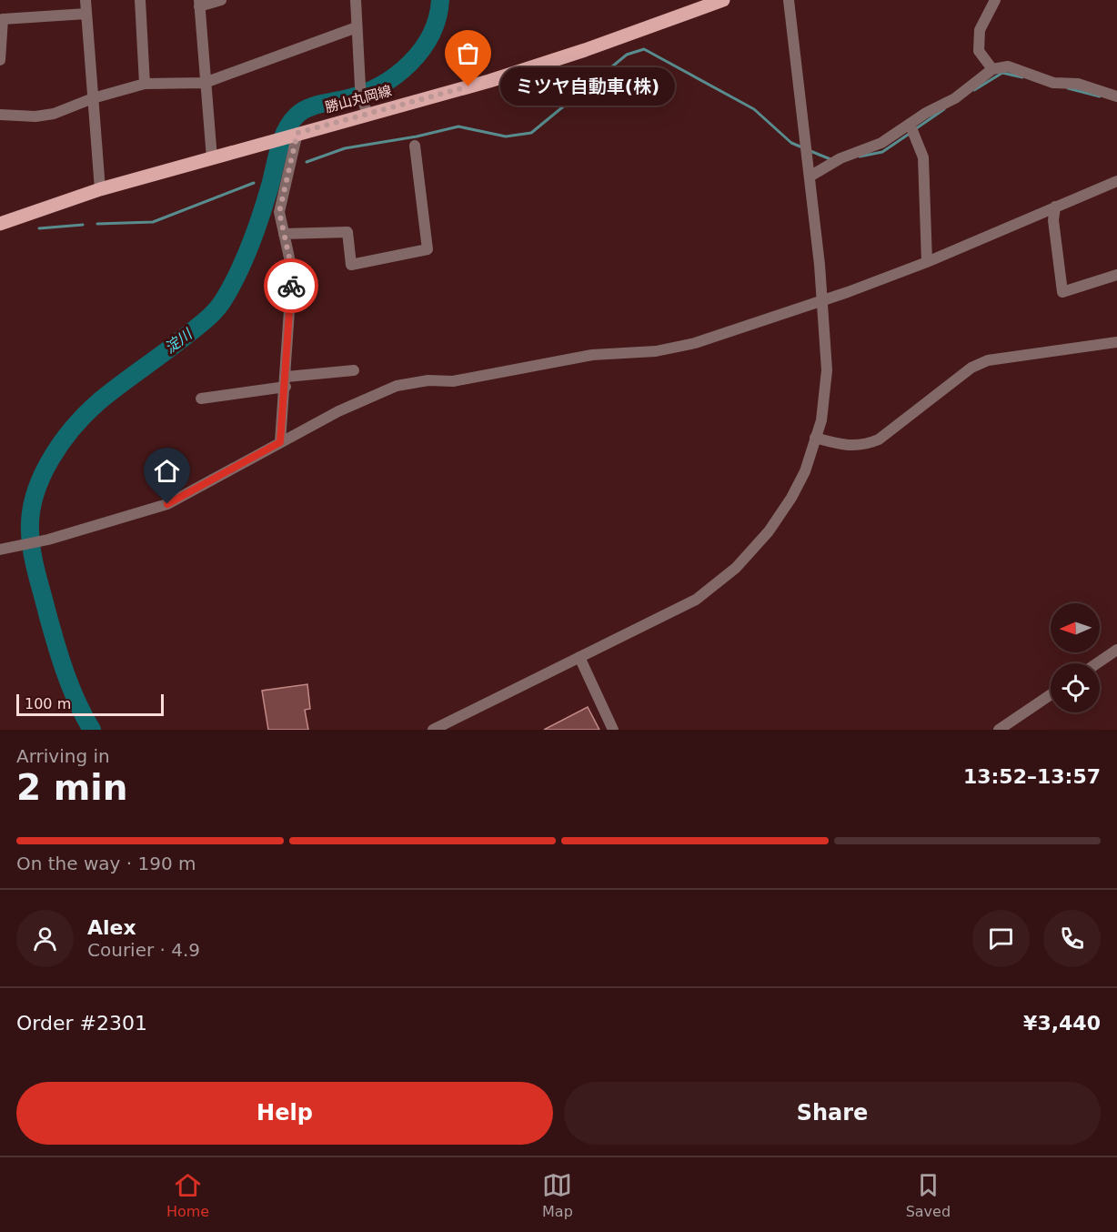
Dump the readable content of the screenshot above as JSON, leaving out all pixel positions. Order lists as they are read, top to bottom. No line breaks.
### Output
{"streets":{"main road":["勝山丸岡線"]},"water":["淀川"],"places":["ミツヤ自動車(株)"],"scale_bar":"100 m","north":"left","page":{"bubble":"ミツヤ自動車(株)","scale":"100 m","heading":["2 min","Arriving in","13:52–13:57"],"panel":["Alex","Courier · 4.9","Order #2301","¥3,440"],"bar":"On the way · 190 m","buttons":["Help","Share"],"tabs":["Home","Map","Saved"]}}
